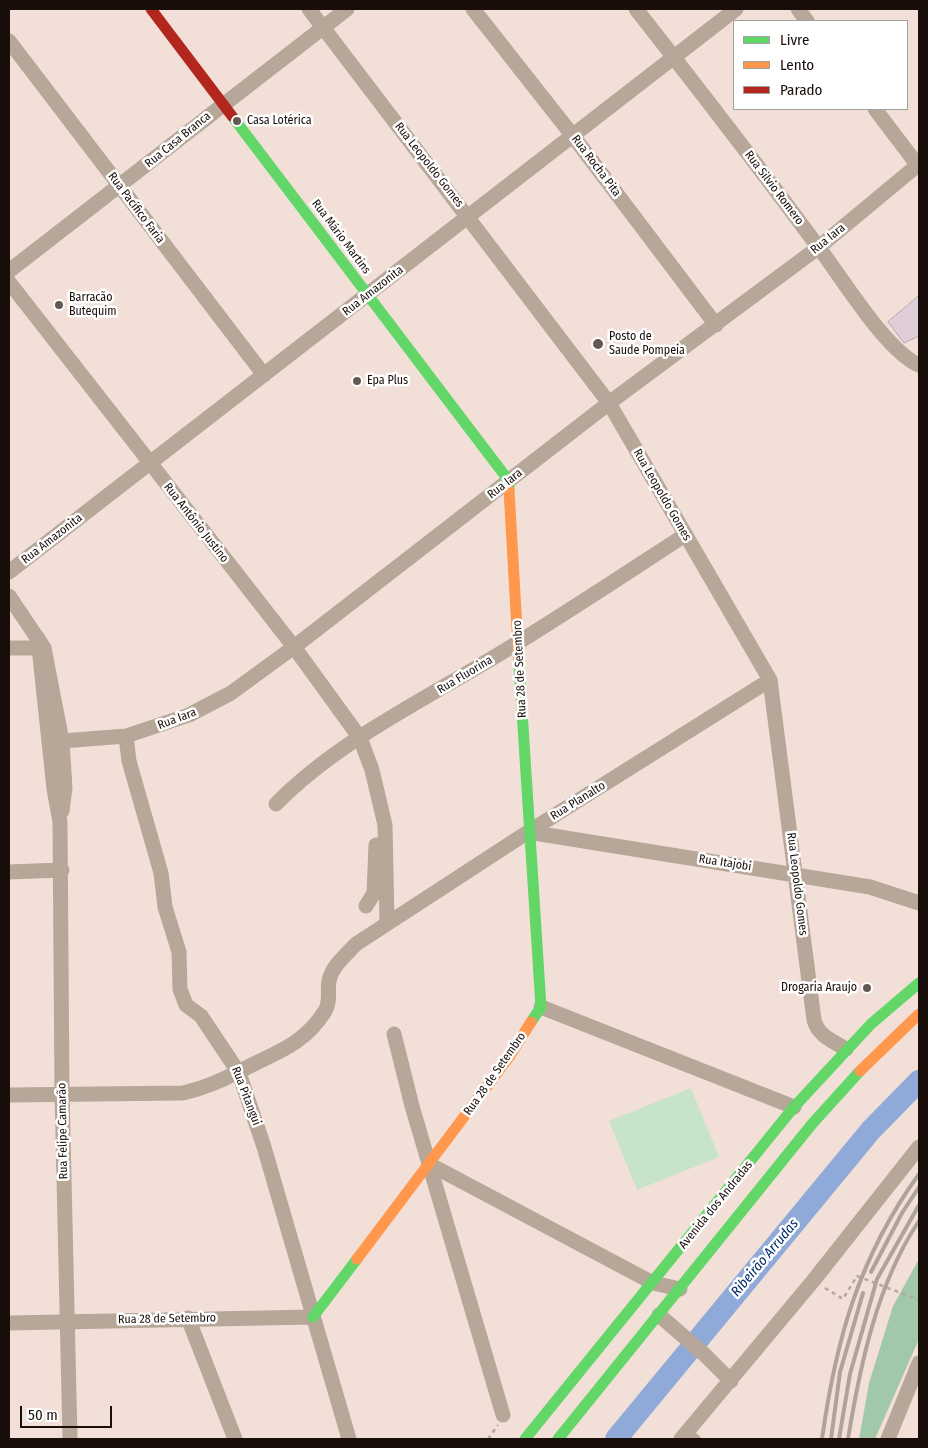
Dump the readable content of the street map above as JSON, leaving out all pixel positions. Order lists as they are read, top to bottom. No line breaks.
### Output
{"streets":{"street":["Rua Casa Branca","Rua Leopoldo Gomes","Rua Rocha Pita","Rua Silvio Romero","Rua Pacífico Faria","Rua Mário Martins","Rua Iara","Rua Amazonita","Rua Antônio Justino","Rua 28 de Setembro","Rua Fluorina","Rua Planalto","Rua Itajobi","Rua Pitangui","Rua Felipe Camarão","Avenida dos Andradas"]},"crossings":[["Rua Casa Branca","Rua Leopoldo Gomes"],["Rua Casa Branca","Rua Pacífico Faria"],["Rua Casa Branca","Rua Mário Martins"],["Rua Leopoldo Gomes","Rua Iara"],["Rua Leopoldo Gomes","Rua Amazonita"],["Rua Leopoldo Gomes","Rua Fluorina"],["Rua Leopoldo Gomes","Rua Planalto"],["Rua Leopoldo Gomes","Rua Itajobi"],["Rua Leopoldo Gomes","Avenida dos Andradas"],["Rua Rocha Pita","Rua Iara"],["Rua Rocha Pita","Rua Amazonita"],["Rua Silvio Romero","Rua Iara"],["Rua Silvio Romero","Rua Amazonita"],["Rua Pacífico Faria","Rua Amazonita"],["Rua Mário Martins","Rua Iara"],["Rua Mário Martins","Rua Amazonita"],["Rua Mário Martins","Rua 28 de Setembro"],["Rua Iara","Rua Antônio Justino"],["Rua Iara","Rua 28 de Setembro"],["Rua Iara","Rua Pitangui"],["Rua Iara","Rua Felipe Camarão"],["Rua Amazonita","Rua Antônio Justino"],["Rua Antônio Justino","Rua Fluorina"],["Rua Antônio Justino","Rua Planalto"],["Rua 28 de Setembro","Rua Fluorina"],["Rua 28 de Setembro","Rua Planalto"],["Rua 28 de Setembro","Rua Itajobi"],["Rua 28 de Setembro","Rua Pitangui"],["Rua 28 de Setembro","Rua Felipe Camarão"],["Rua Planalto","Rua Itajobi"]],"water":["Ribeirão Arrudas"],"places":["Casa Lotérica","Barracão Butequim","Posto de Saude Pompeia","Epa Plus","Drogaria Araujo"],"legend":["Livre","Lento","Parado"],"scale_bar":"50 m"}
